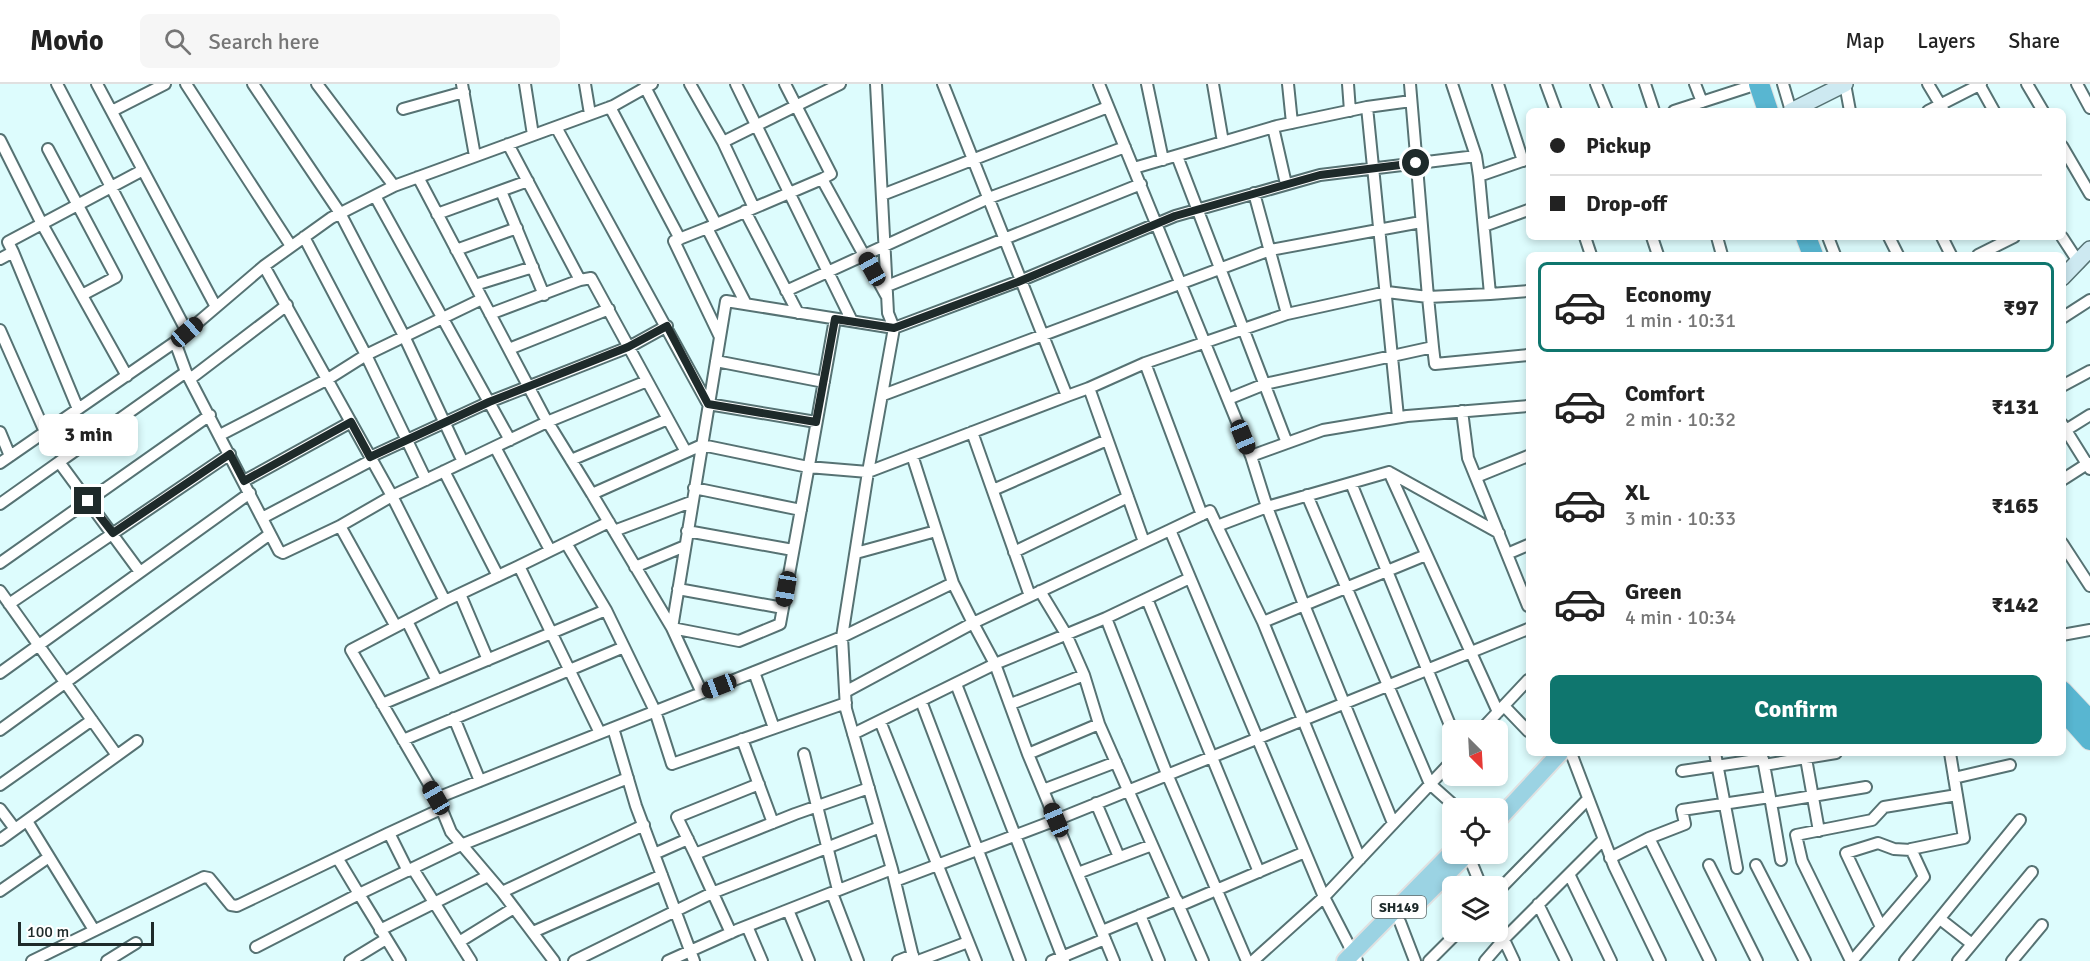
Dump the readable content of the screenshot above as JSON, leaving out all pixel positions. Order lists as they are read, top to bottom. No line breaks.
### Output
{"streets":{"main road":["SH149"]},"scale_bar":"100 m","north":"bottom right","page":{"header":"Movio","search":"Search here","nav":["Map","Layers","Share"],"banner":["Pickup","Drop-off"],"list":[{"name":"Economy","note":"1 min · 10:31","value":"₹97"},{"name":"Comfort","note":"2 min · 10:32","value":"₹131"},{"name":"XL","note":"3 min · 10:33","value":"₹165"},{"name":"Green","note":"4 min · 10:34","value":"₹142"}],"bubble":"3 min","buttons":"Confirm","scale":"100 m"}}
